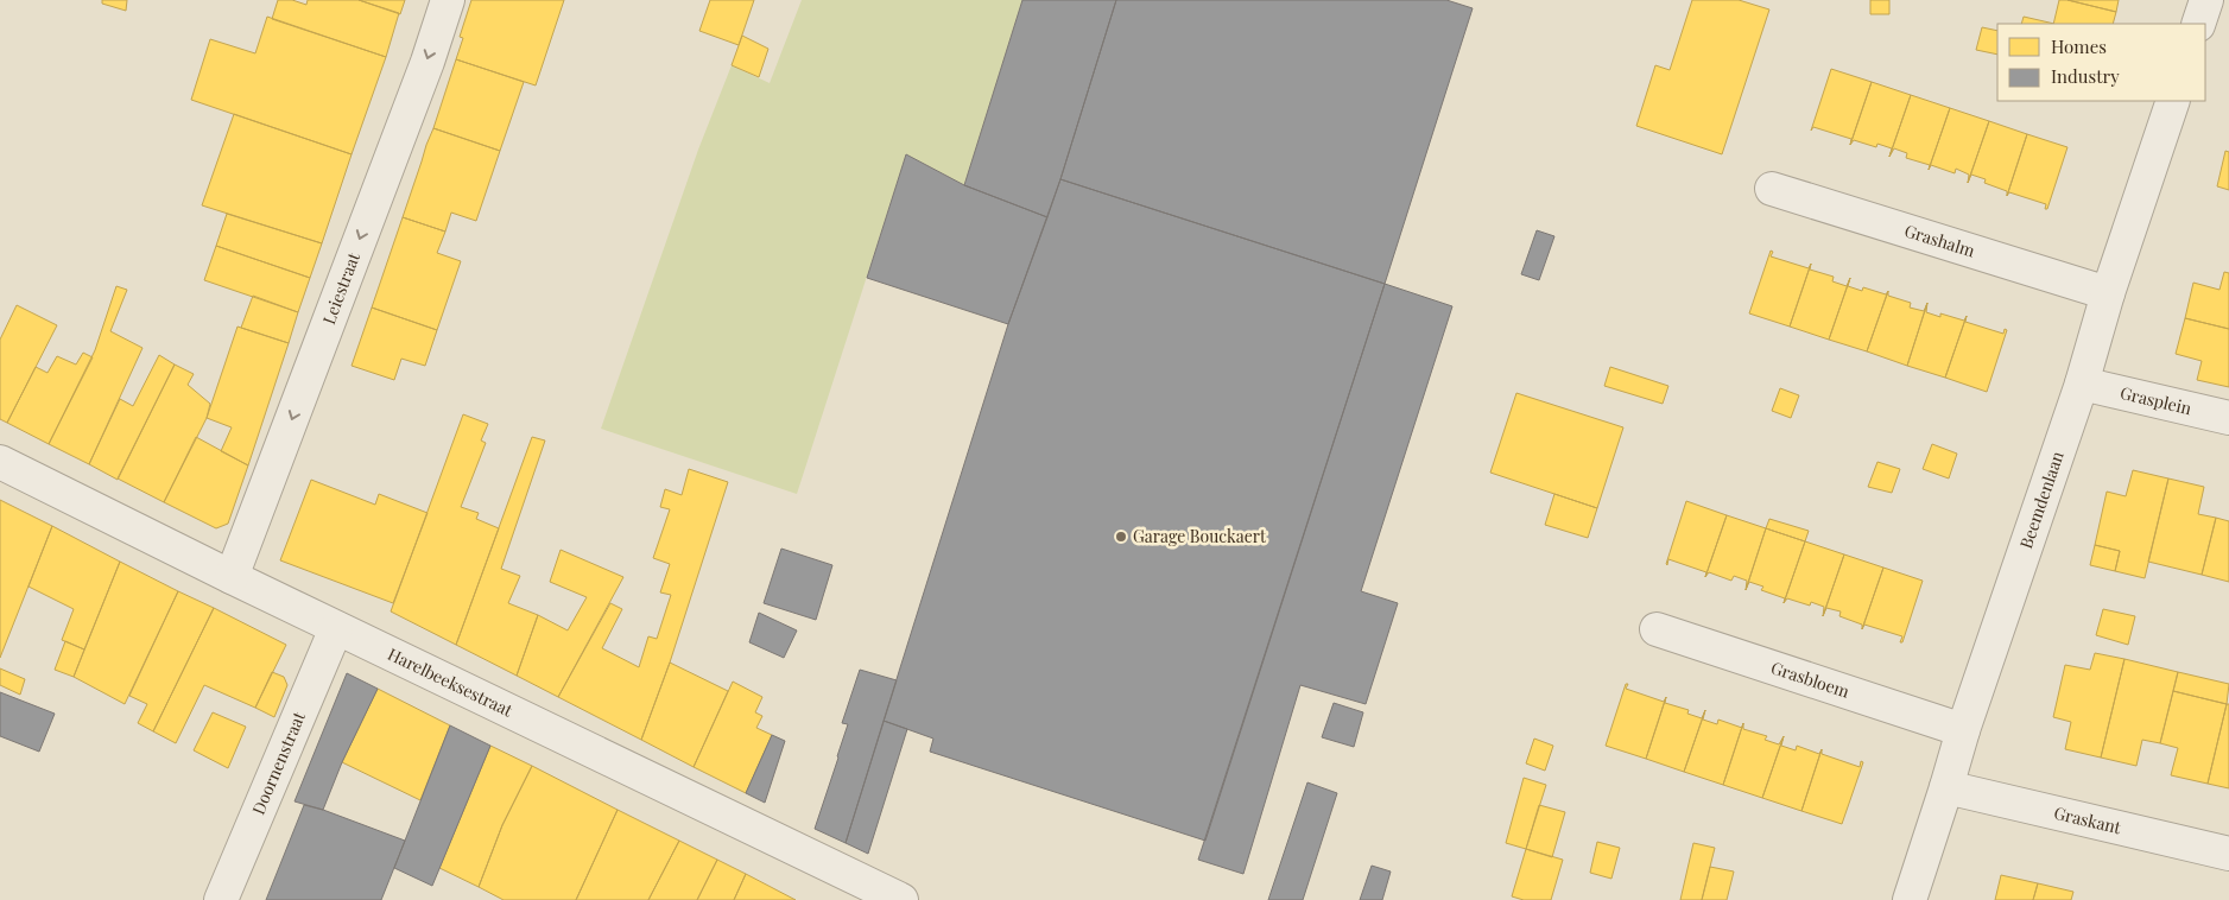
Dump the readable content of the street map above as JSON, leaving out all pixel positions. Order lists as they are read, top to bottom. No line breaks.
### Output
{"streets":{"street":["Grashalm","Leiestraat","Grasplein","Beemdenlaan","Grasbloem","Harelbeeksestraat","Doornenstraat","Graskant"]},"crossings":[["Grashalm","Beemdenlaan"],["Leiestraat","Harelbeeksestraat"],["Grasplein","Beemdenlaan"],["Beemdenlaan","Grasbloem"],["Beemdenlaan","Graskant"],["Harelbeeksestraat","Doornenstraat"]],"one_way":["Leiestraat"],"places":["Garage Bouckaert"],"legend":["Homes","Industry"]}
